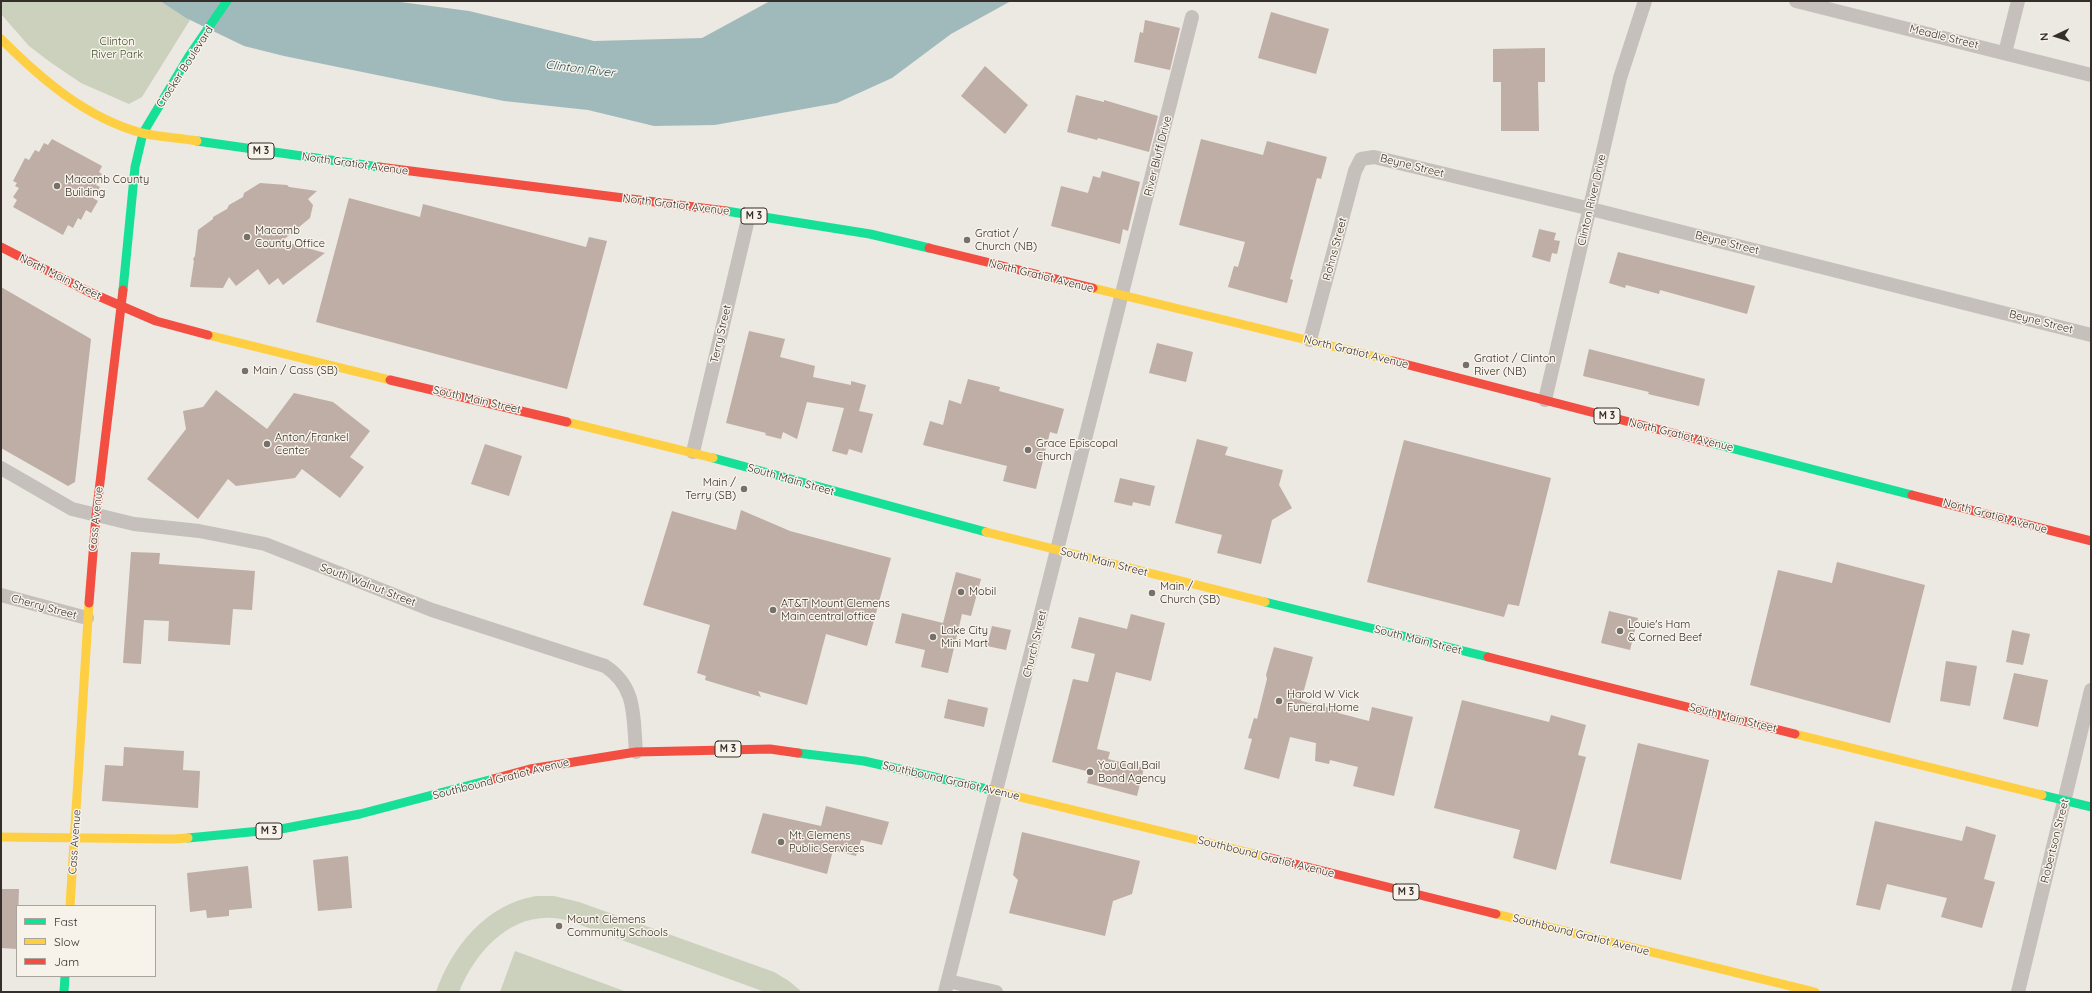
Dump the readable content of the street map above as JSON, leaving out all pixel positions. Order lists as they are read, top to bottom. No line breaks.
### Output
{"streets":{"main road":["Crocker Boulevard","M 3","North Gratiot Avenue","North Main Street","South Main Street","Cass Avenue","Southbound Gratiot Avenue"],"street":["Meadle Street","River Bluff Drive","Beyne Street","Clinton River Drive","Rohns Street","Terry Street","South Walnut Street","Cherry Street","Church Street","Robertson Street"]},"crossings":[["Crocker Boulevard","North Gratiot Avenue"],["Crocker Boulevard","Cass Avenue"],["M 3","Cass Avenue"],["M 3","Southbound Gratiot Avenue"],["River Bluff Drive","North Gratiot Avenue"],["River Bluff Drive","Church Street"],["North Gratiot Avenue","Clinton River Drive"],["North Gratiot Avenue","Rohns Street"],["North Gratiot Avenue","Terry Street"],["North Gratiot Avenue","Cass Avenue"],["North Gratiot Avenue","Church Street"],["Beyne Street","Clinton River Drive"],["Beyne Street","Rohns Street"],["North Main Street","South Main Street"],["North Main Street","Cass Avenue"],["Terry Street","South Main Street"],["South Main Street","Cass Avenue"],["South Main Street","Church Street"],["South Main Street","Robertson Street"],["Cass Avenue","South Walnut Street"],["Cass Avenue","Cherry Street"],["Cass Avenue","Southbound Gratiot Avenue"],["South Walnut Street","Southbound Gratiot Avenue"],["Church Street","Southbound Gratiot Avenue"]],"water":["Clinton River"],"parks":["Clinton River Park"],"places":["Macomb County Building","Macomb County Office","Gratiot / Church (NB)","Gratiot / Clinton River (NB)","Main / Cass (SB)","Anton/Frankel Center","Grace Episcopal Church","Main / Terry (SB)","Mobil","Main / Church (SB)","AT&T Mount Clemens Main central office","Louie's Ham & Corned Beef","Lake City Mini Mart","Harold W Vick Funeral Home","You Call Bail Bond Agency","Mt. Clemens Public Services","Mount Clemens Community Schools"],"legend":["Fast","Slow","Jam"],"north":"left"}
